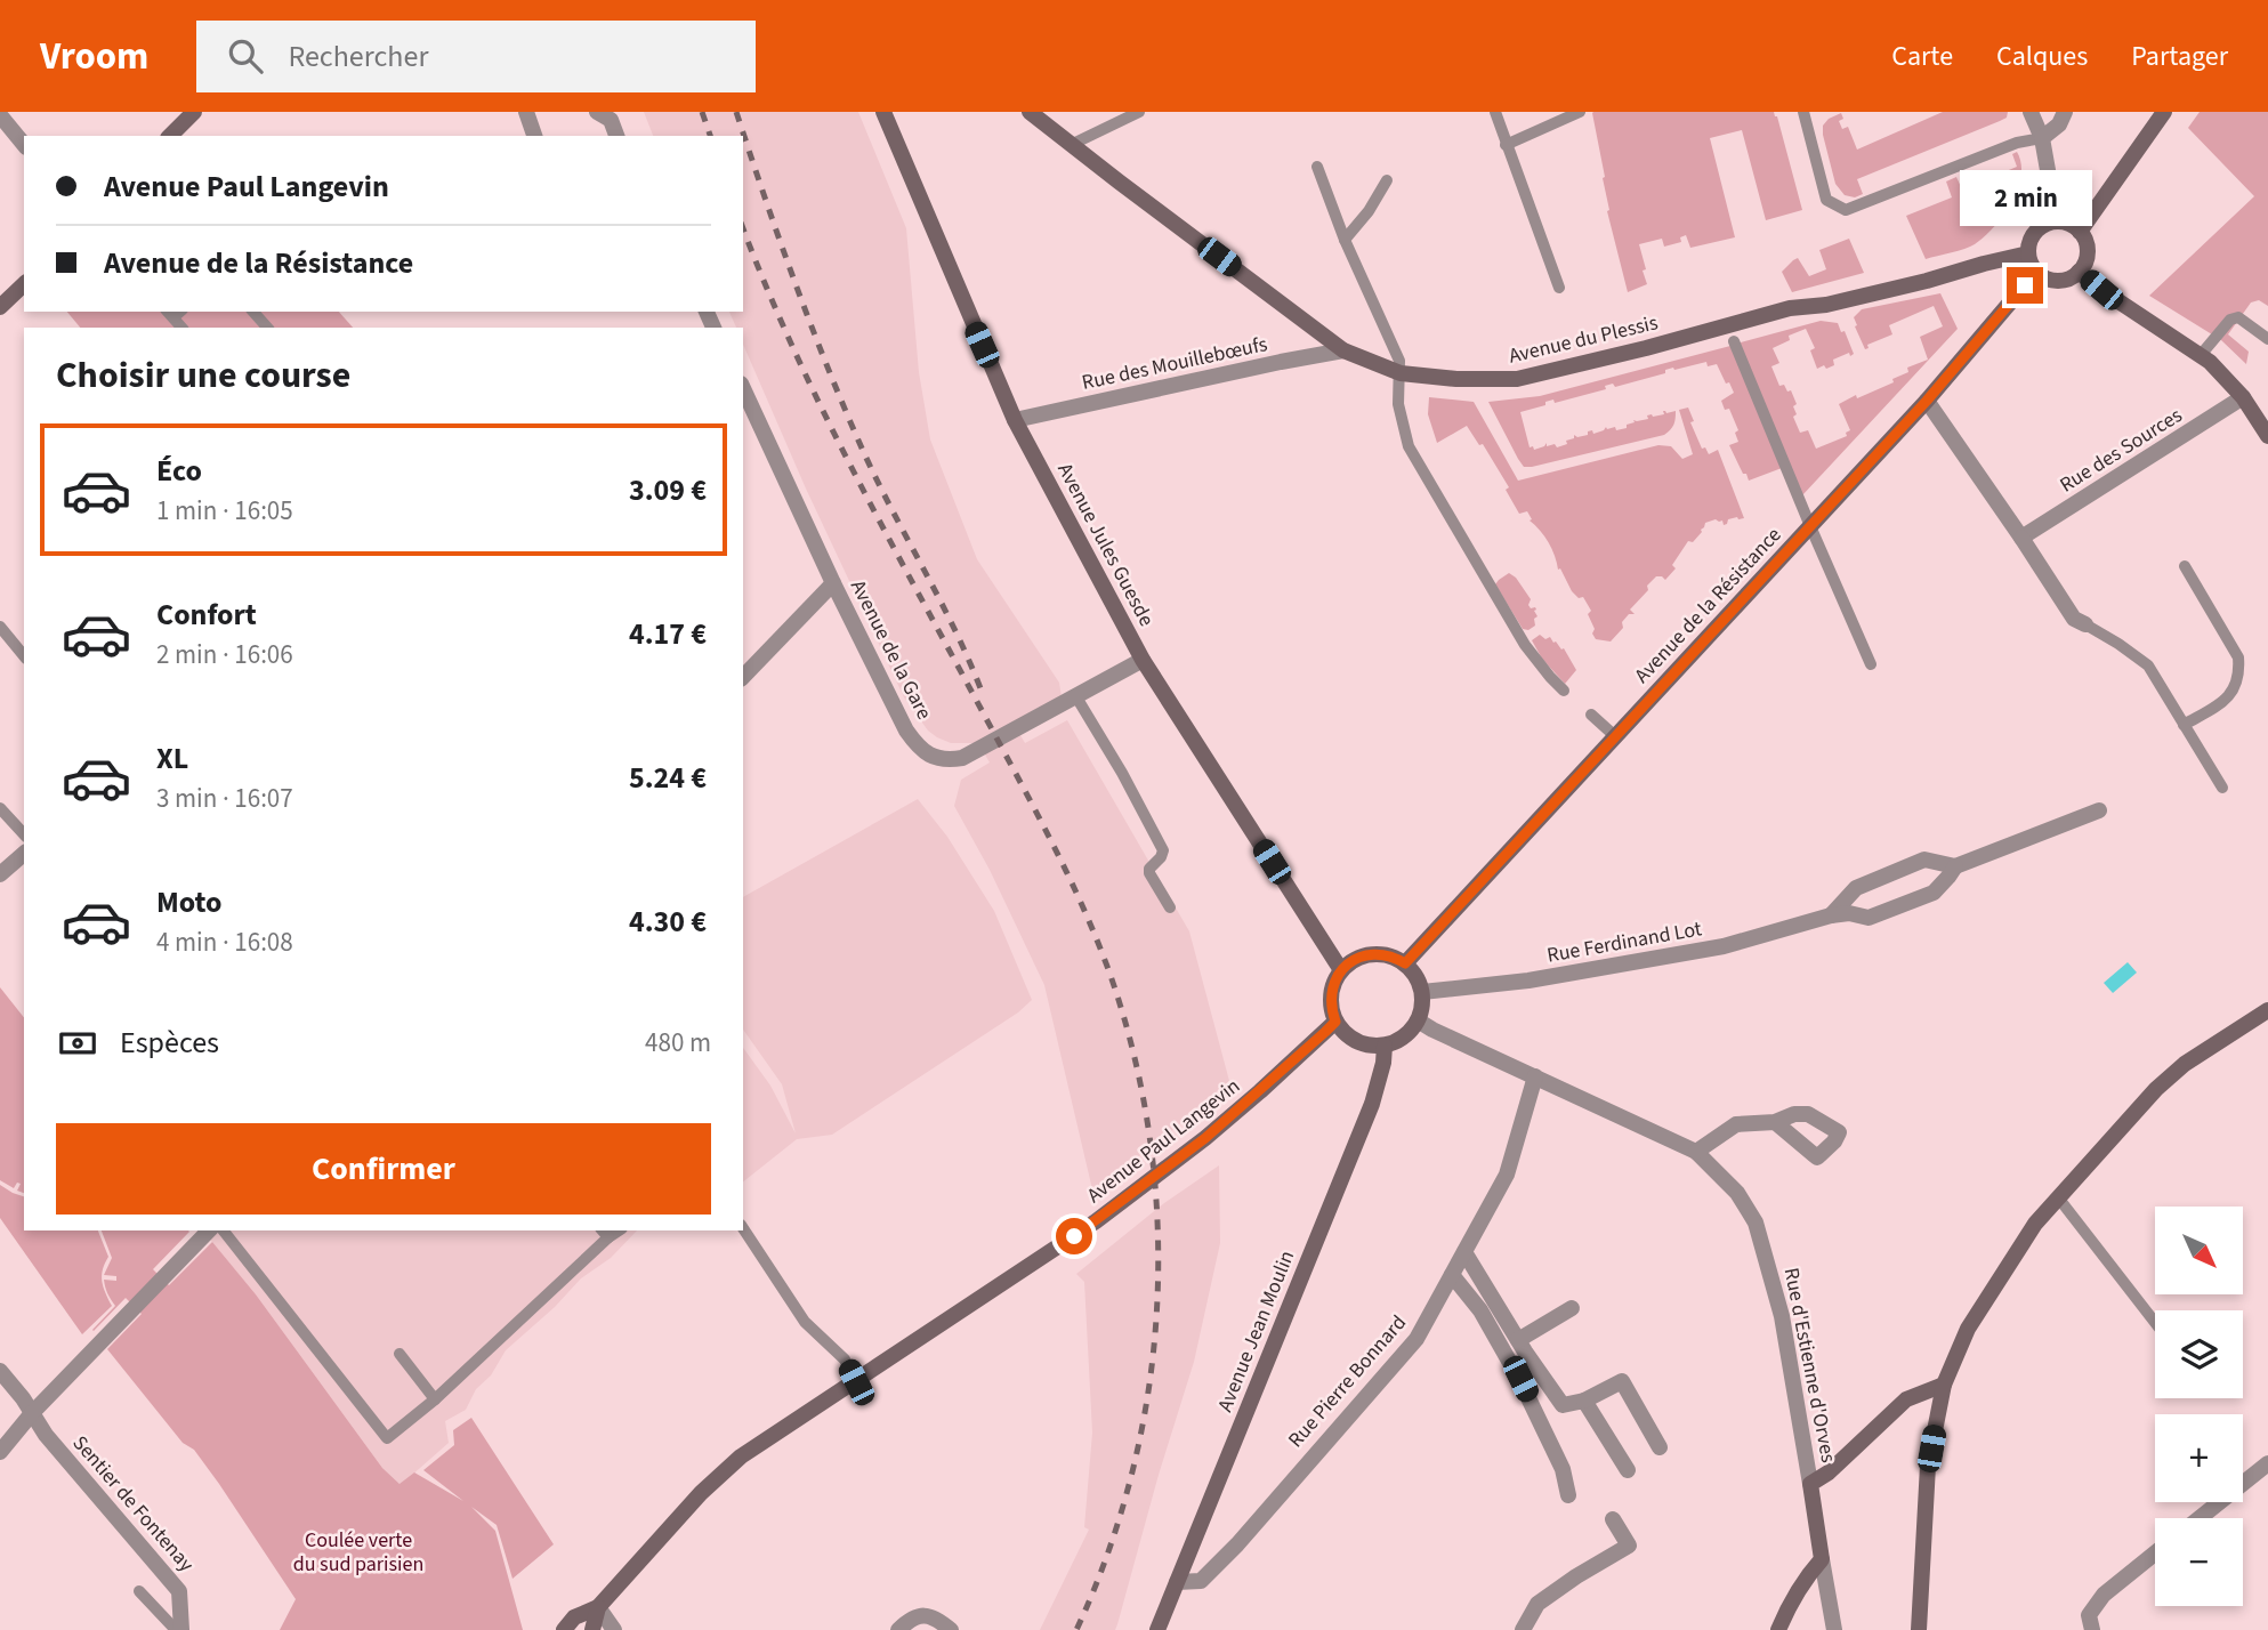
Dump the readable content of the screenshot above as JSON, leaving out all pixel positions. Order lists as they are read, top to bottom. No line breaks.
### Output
{"streets":{"main road":["Avenue du Plessis","Avenue Jules Guesde","Avenue de la Résistance","Avenue Paul Langevin","Avenue Jean Moulin","Rue d'Estienne d'Orves"],"street":["Rue des Mouillebœufs","Rue des Sources","Avenue de la Gare","Rue Ferdinand Lot","Rue Pierre Bonnard","Sentier de Fontenay"]},"crossings":[["Avenue du Plessis","Rue des Mouillebœufs"],["Avenue du Plessis","Avenue de la Résistance"],["Rue des Mouillebœufs","Avenue Jules Guesde"],["Avenue Jules Guesde","Avenue de la Résistance"],["Avenue Jules Guesde","Avenue de la Gare"],["Avenue Jules Guesde","Rue Ferdinand Lot"],["Avenue Jules Guesde","Avenue Paul Langevin"],["Avenue Jules Guesde","Avenue Jean Moulin"],["Avenue Jules Guesde","Rue d'Estienne d'Orves"],["Avenue de la Résistance","Rue Ferdinand Lot"],["Avenue de la Résistance","Avenue Paul Langevin"],["Avenue de la Résistance","Avenue Jean Moulin"],["Avenue de la Résistance","Rue d'Estienne d'Orves"],["Rue Ferdinand Lot","Avenue Paul Langevin"],["Rue Ferdinand Lot","Avenue Jean Moulin"],["Rue Ferdinand Lot","Rue d'Estienne d'Orves"],["Avenue Paul Langevin","Avenue Jean Moulin"],["Avenue Paul Langevin","Rue d'Estienne d'Orves"],["Avenue Jean Moulin","Rue d'Estienne d'Orves"],["Avenue Jean Moulin","Rue Pierre Bonnard"],["Rue d'Estienne d'Orves","Rue Pierre Bonnard"]],"parks":["Coulée verte du sud parisien"],"north":"bottom right","page":{"header":"Vroom","search":"Rechercher","nav":["Carte","Calques","Partager"],"banner":["Avenue Paul Langevin","Avenue de la Résistance"],"bubble":"2 min","heading":"Choisir une course","list":[{"name":"Éco","note":"1 min · 16:05","value":"3.09 €"},{"name":"Confort","note":"2 min · 16:06","value":"4.17 €"},{"name":"XL","note":"3 min · 16:07","value":"5.24 €"},{"name":"Moto","note":"4 min · 16:08","value":"4.30 €"}],"pay":["Espèces","480 m"],"buttons":"Confirmer","map_buttons":["+","−"]}}
